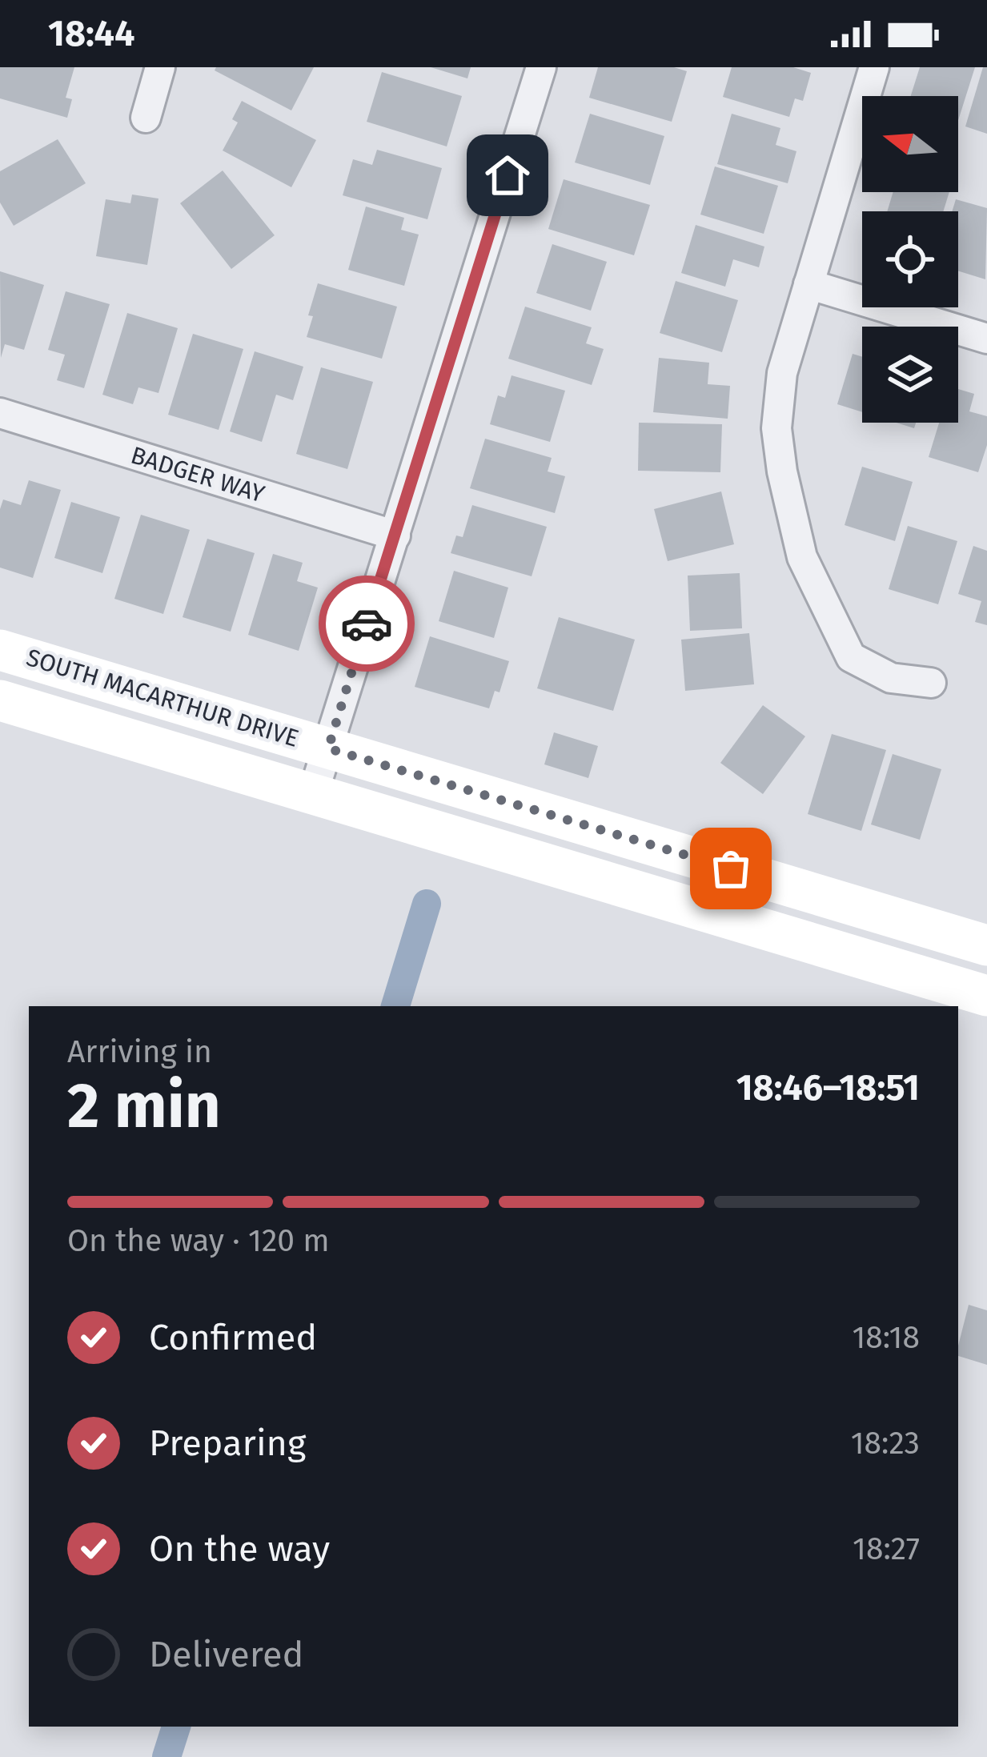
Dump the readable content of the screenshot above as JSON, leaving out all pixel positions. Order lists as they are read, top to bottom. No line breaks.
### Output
{"streets":{"main road":["SOUTH MACARTHUR DRIVE"],"street":["BADGER WAY"]},"north":"left","page":{"status":"18:44","heading":["2 min","Arriving in","18:46–18:51"],"bar":"On the way · 120 m","list":[["Confirmed","18:18"],["Preparing","18:23"],["On the way","18:27"],"Delivered"]}}
